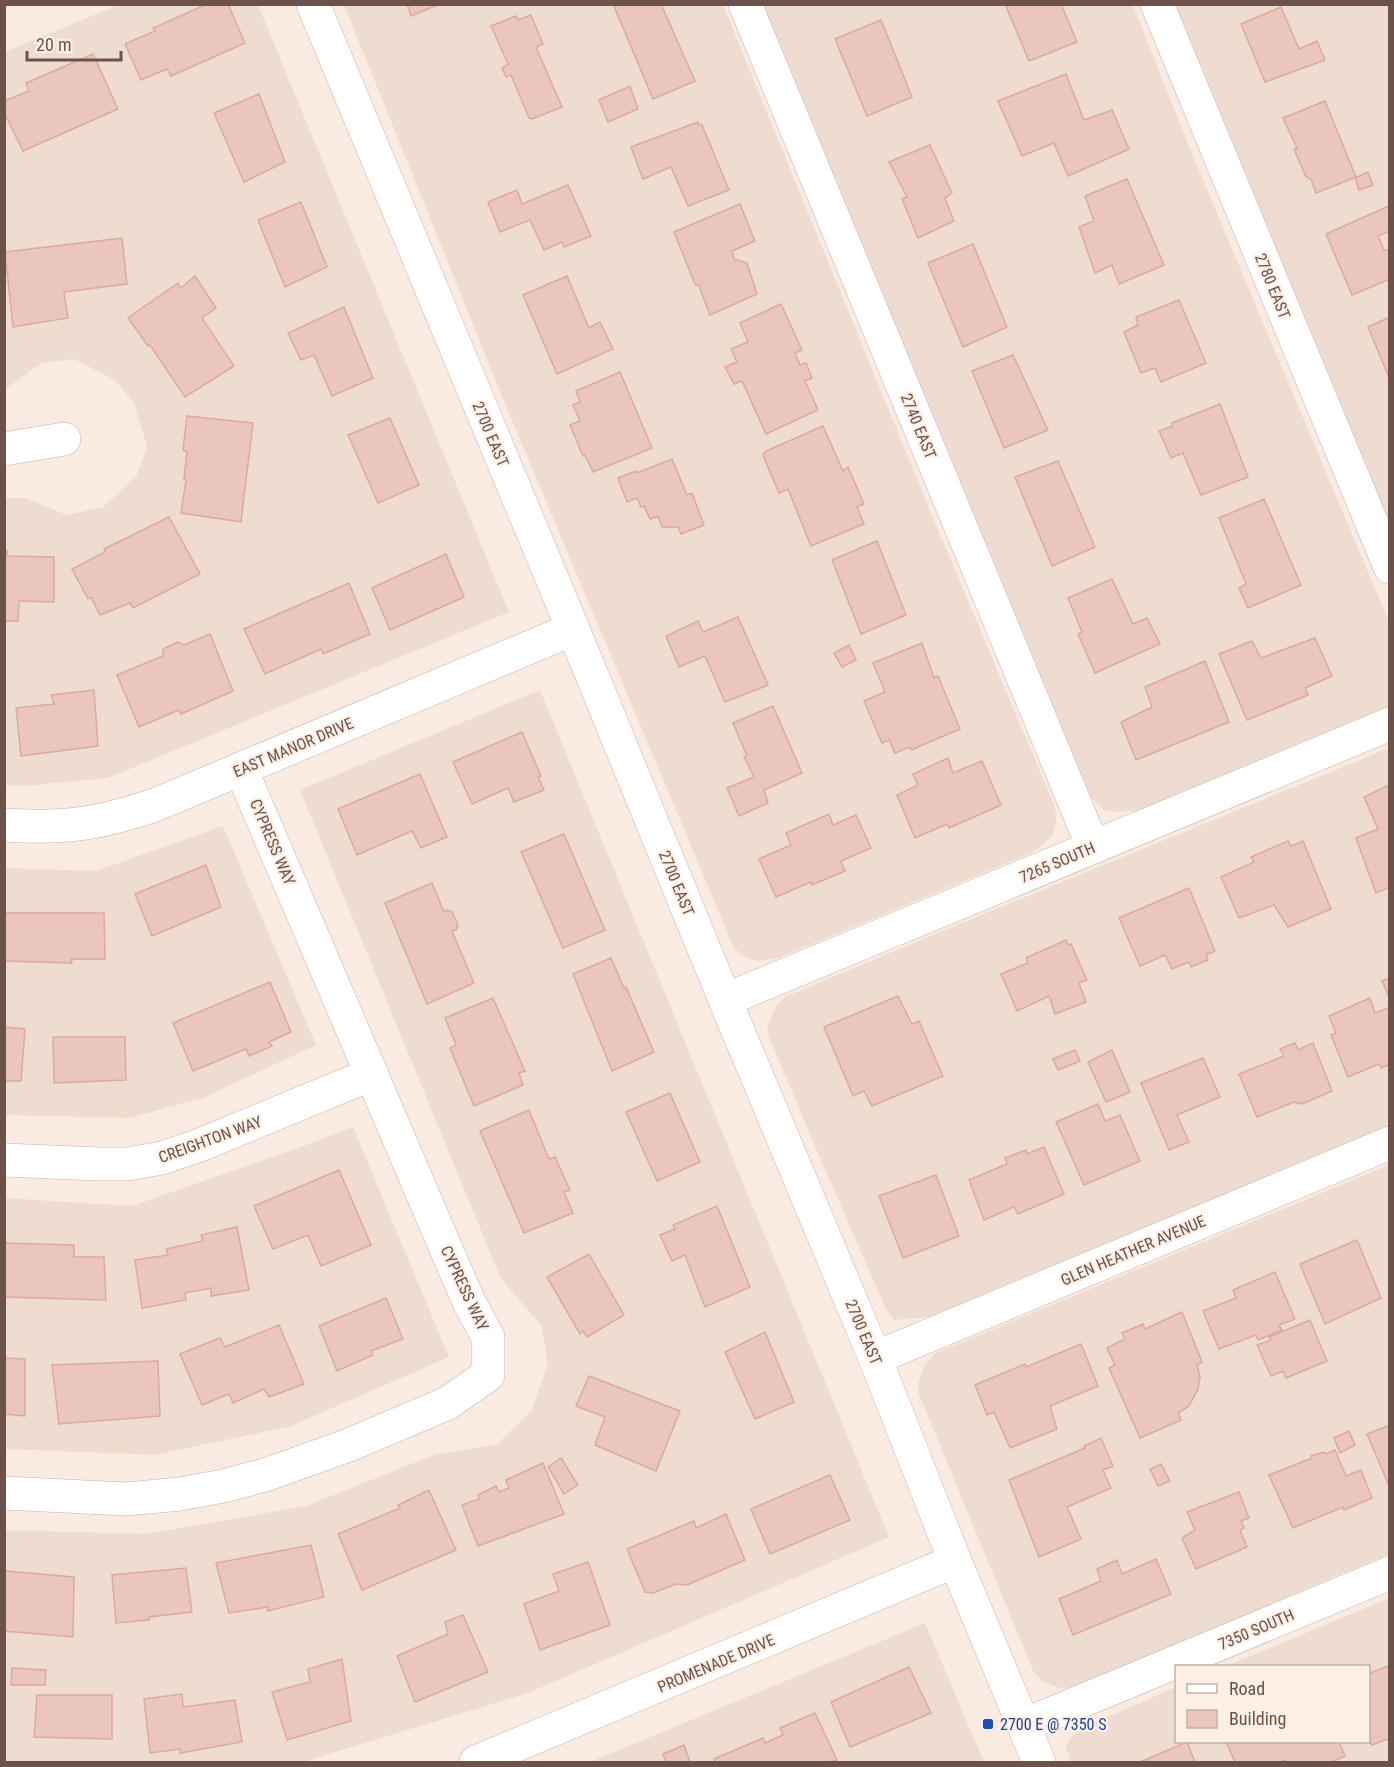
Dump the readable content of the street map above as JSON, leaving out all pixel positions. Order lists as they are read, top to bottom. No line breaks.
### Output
{"streets":{"street":["2780 EAST","2740 EAST","2700 EAST","EAST MANOR DRIVE","CYPRESS WAY","7265 SOUTH","CREIGHTON WAY","GLEN HEATHER AVENUE","7350 SOUTH","PROMENADE DRIVE"]},"crossings":[["2740 EAST","7265 SOUTH"],["2700 EAST","EAST MANOR DRIVE"],["2700 EAST","7265 SOUTH"],["2700 EAST","GLEN HEATHER AVENUE"],["2700 EAST","7350 SOUTH"],["2700 EAST","PROMENADE DRIVE"],["EAST MANOR DRIVE","CYPRESS WAY"],["CYPRESS WAY","CREIGHTON WAY"]],"places":{"transit":["2700 E @ 7350 S"]},"legend":["Road","Building"],"scale_bar":"20 m"}
